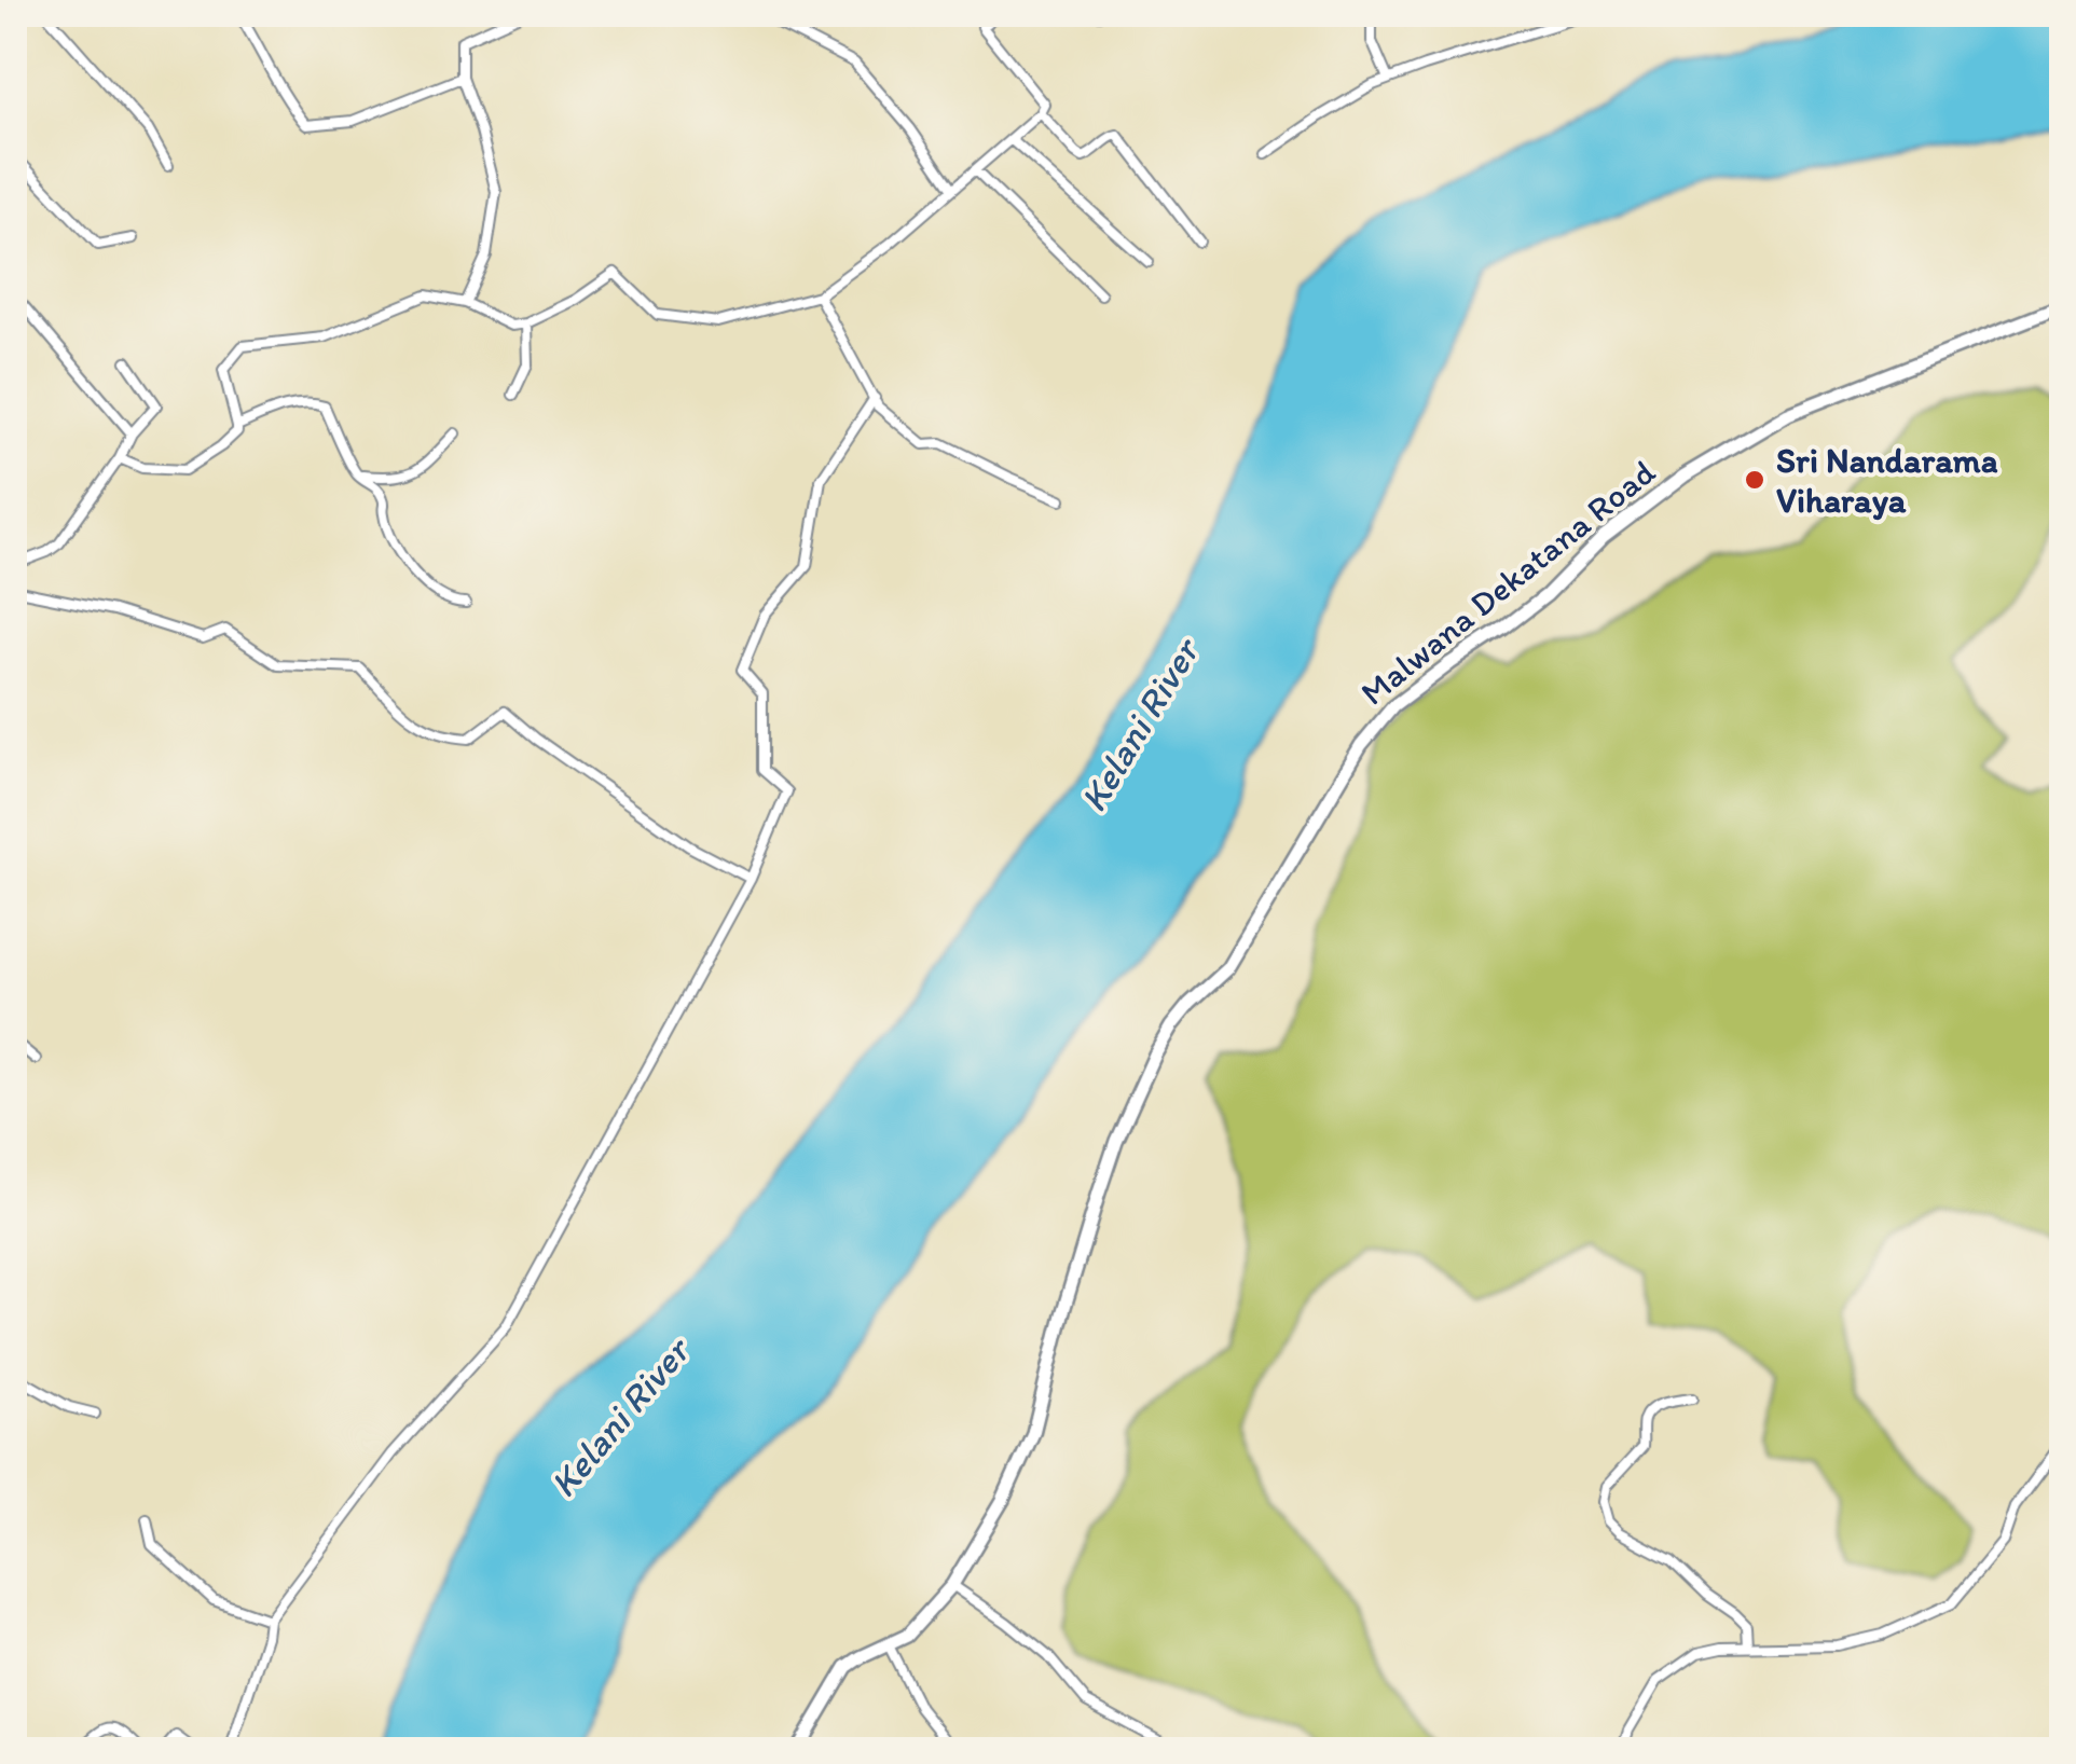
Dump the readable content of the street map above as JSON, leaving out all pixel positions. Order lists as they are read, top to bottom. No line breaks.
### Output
{"streets":{"main road":["Malwana Dekatana Road"]},"water":["Kelani River"],"places":["Sri Nandarama Viharaya"]}
